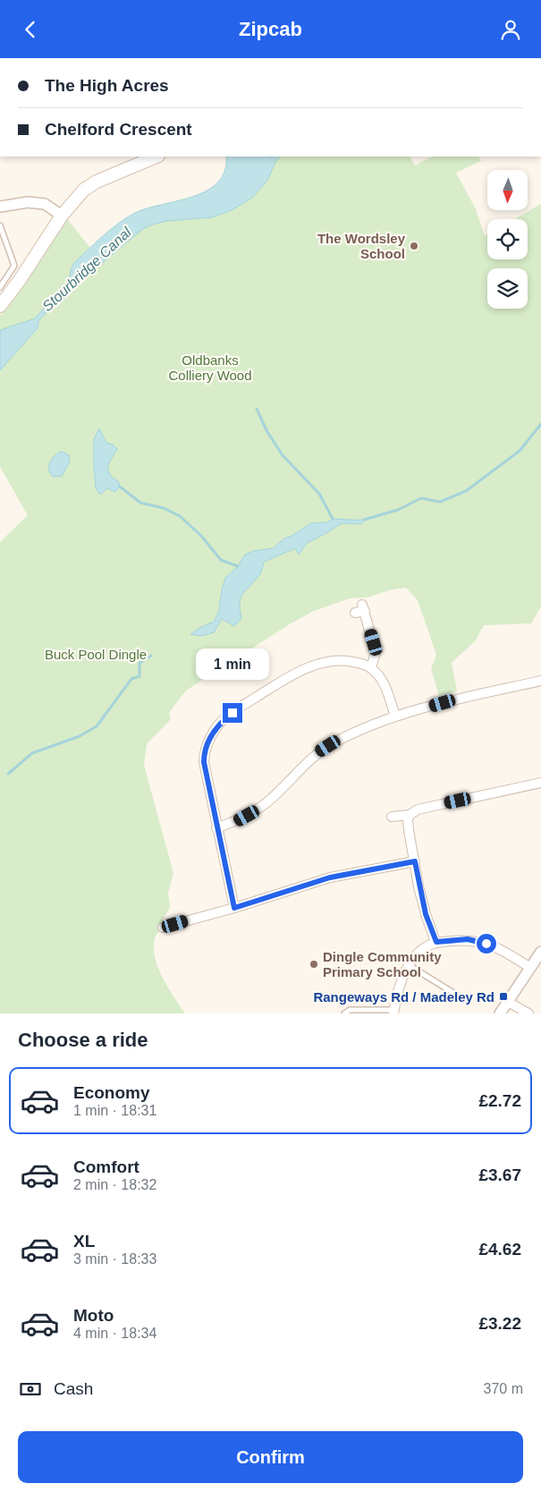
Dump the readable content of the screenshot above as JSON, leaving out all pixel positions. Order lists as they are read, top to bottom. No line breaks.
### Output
{"water":["Stourbridge Canal"],"parks":["Oldbanks Colliery Wood","Buck Pool Dingle"],"places":{"other":["The Wordsley School","Dingle Community Primary School"],"transit":["Rangeways Rd / Madeley Rd"]},"north":"bottom","page":{"header":"Zipcab","banner":["The High Acres","Chelford Crescent"],"bubble":"1 min","heading":"Choose a ride","list":[{"name":"Economy","note":"1 min · 18:31","value":"£2.72"},{"name":"Comfort","note":"2 min · 18:32","value":"£3.67"},{"name":"XL","note":"3 min · 18:33","value":"£4.62"},{"name":"Moto","note":"4 min · 18:34","value":"£3.22"}],"pay":["Cash","370 m"],"buttons":"Confirm"}}
